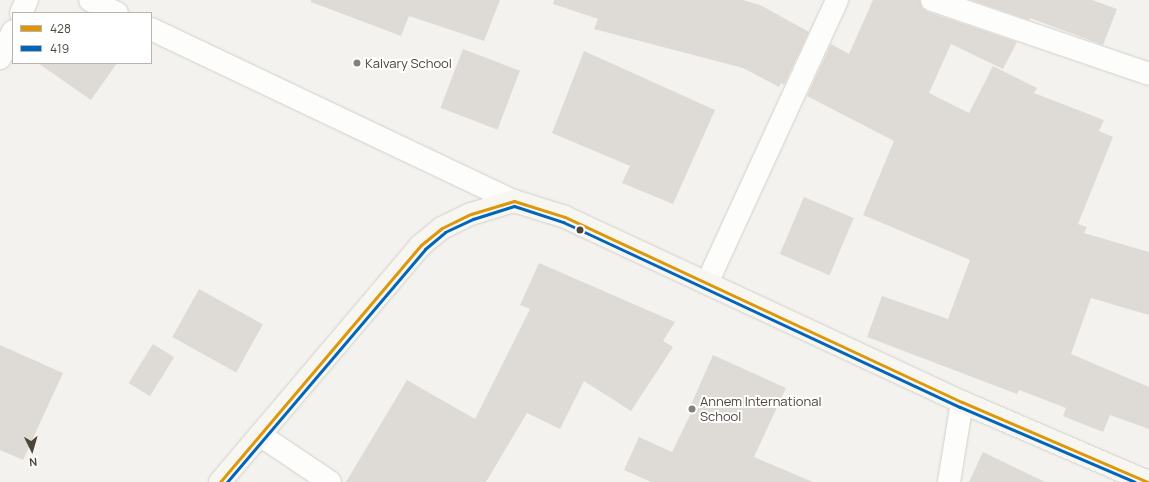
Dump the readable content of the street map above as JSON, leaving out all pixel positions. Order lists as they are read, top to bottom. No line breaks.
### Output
{"places":["Kalvary School","Annem International School"],"lines":["transit line 428","transit line 419"],"legend":["428","419"],"north":"bottom"}
